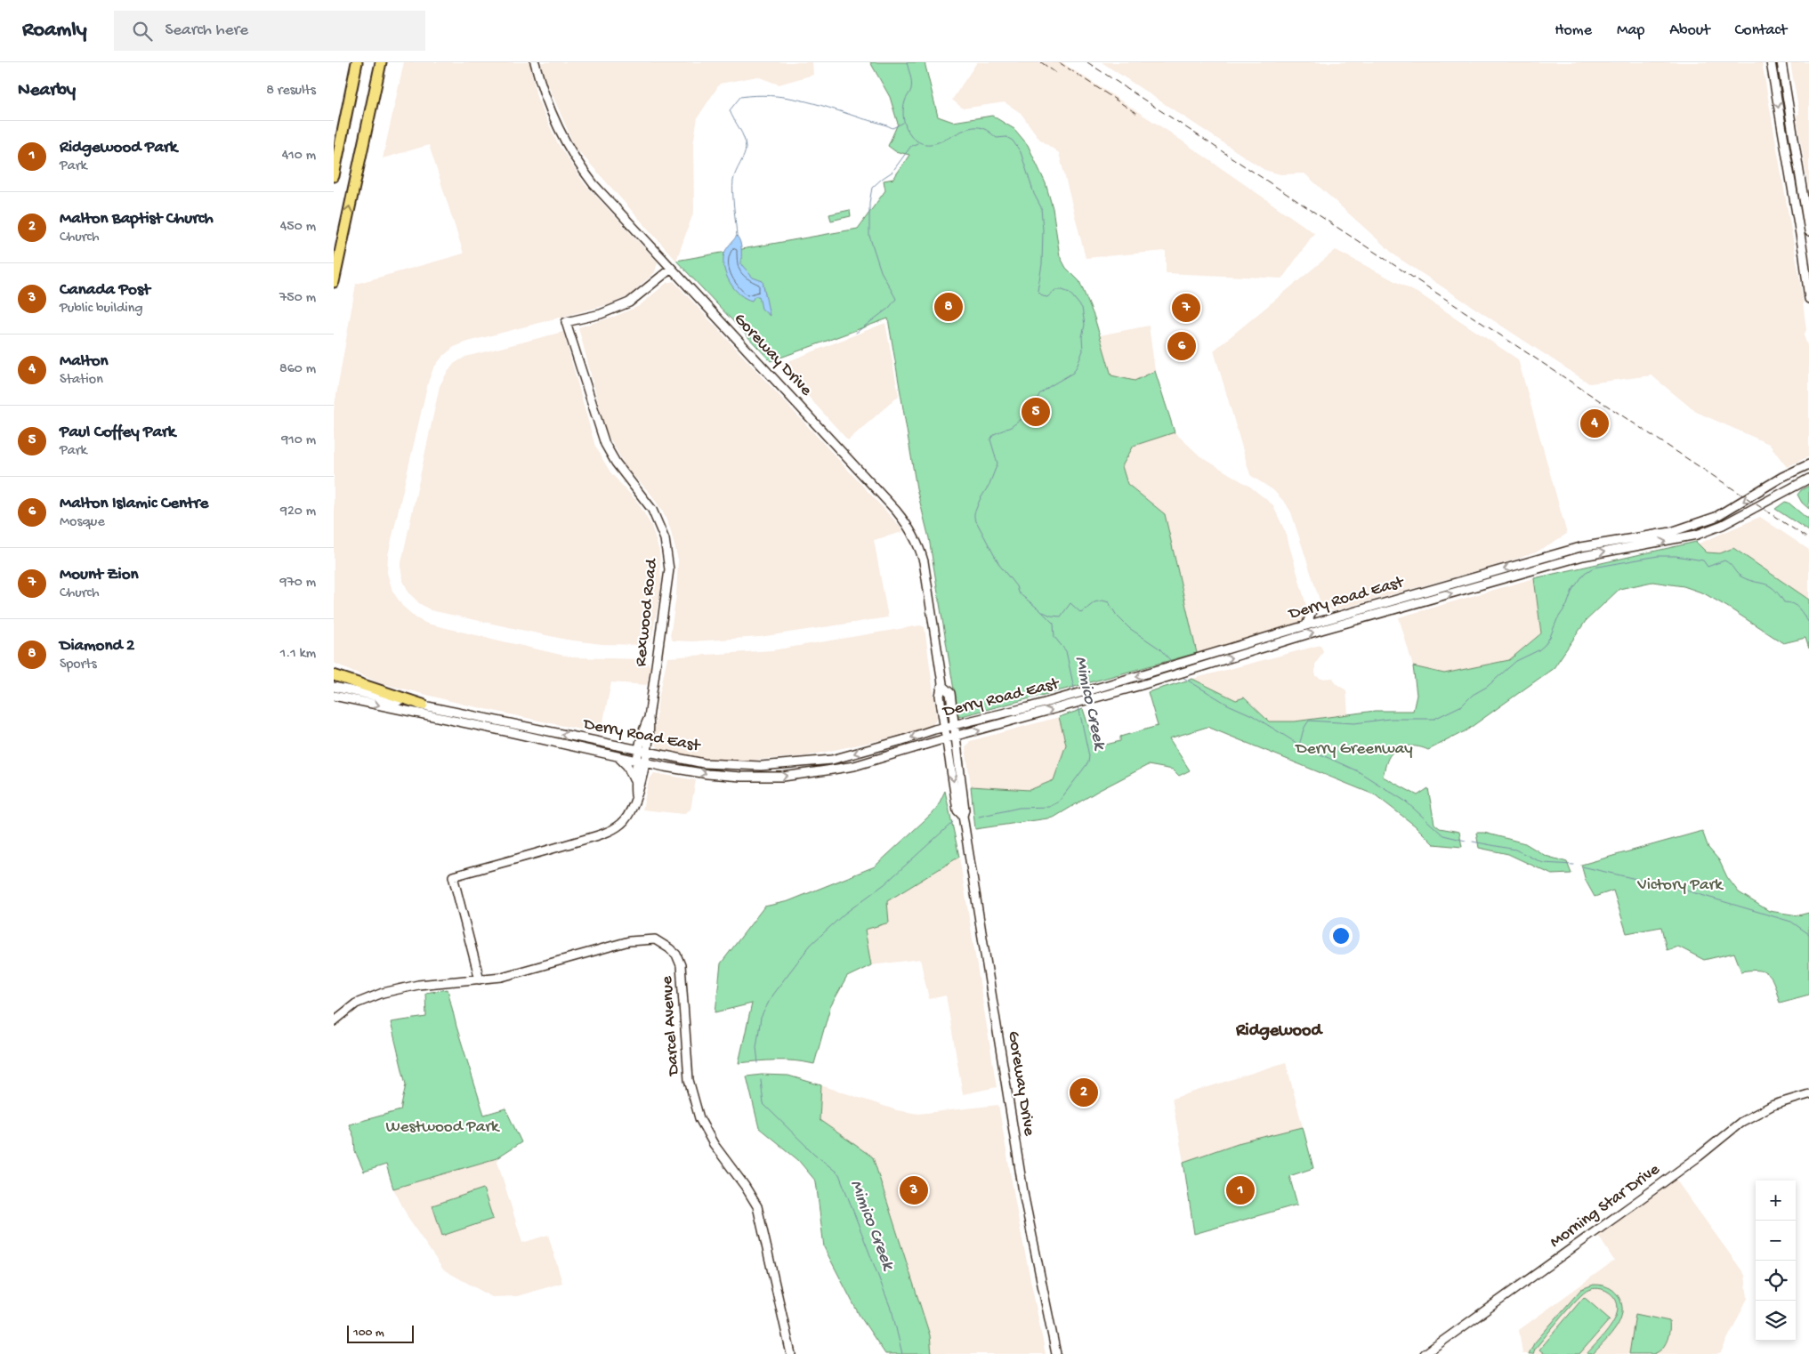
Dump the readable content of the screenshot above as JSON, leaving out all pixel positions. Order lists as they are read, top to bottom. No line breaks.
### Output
{"streets":{"main road":["Goreway Drive","Derry Road East","Rexwood Road","Darcel Avenue","Morning Star Drive"]},"crossings":[["Goreway Drive","Derry Road East"],["Goreway Drive","Rexwood Road"],["Derry Road East","Rexwood Road"],["Rexwood Road","Darcel Avenue"]],"districts":["Ridgewood"],"water":["Mimico Creek"],"parks":["Derry Greenway","Victory Park","Westwood Park"],"scale_bar":"100 m","page":{"header":"Roamly","search":"Search here","nav":["Home","Map","About","Contact"],"heading":["Nearby","8 results"],"list":[{"mark":"1","name":"Ridgewood Park","note":"Park","value":"410 m"},{"mark":"2","name":"Malton Baptist Church","note":"Church","value":"450 m"},{"mark":"3","name":"Canada Post","note":"Public building","value":"750 m"},{"mark":"4","name":"Malton","note":"Station","value":"860 m"},{"mark":"5","name":"Paul Coffey Park","note":"Park","value":"910 m"},{"mark":"6","name":"Malton Islamic Centre","note":"Mosque","value":"920 m"},{"mark":"7","name":"Mount Zion","note":"Church","value":"970 m"},{"mark":"8","name":"Diamond 2","note":"Sports","value":"1.1 km"}],"pins":["8","7","6","5","4","2","1","3"],"map_buttons":["+","−"],"scale":"100 m"}}
